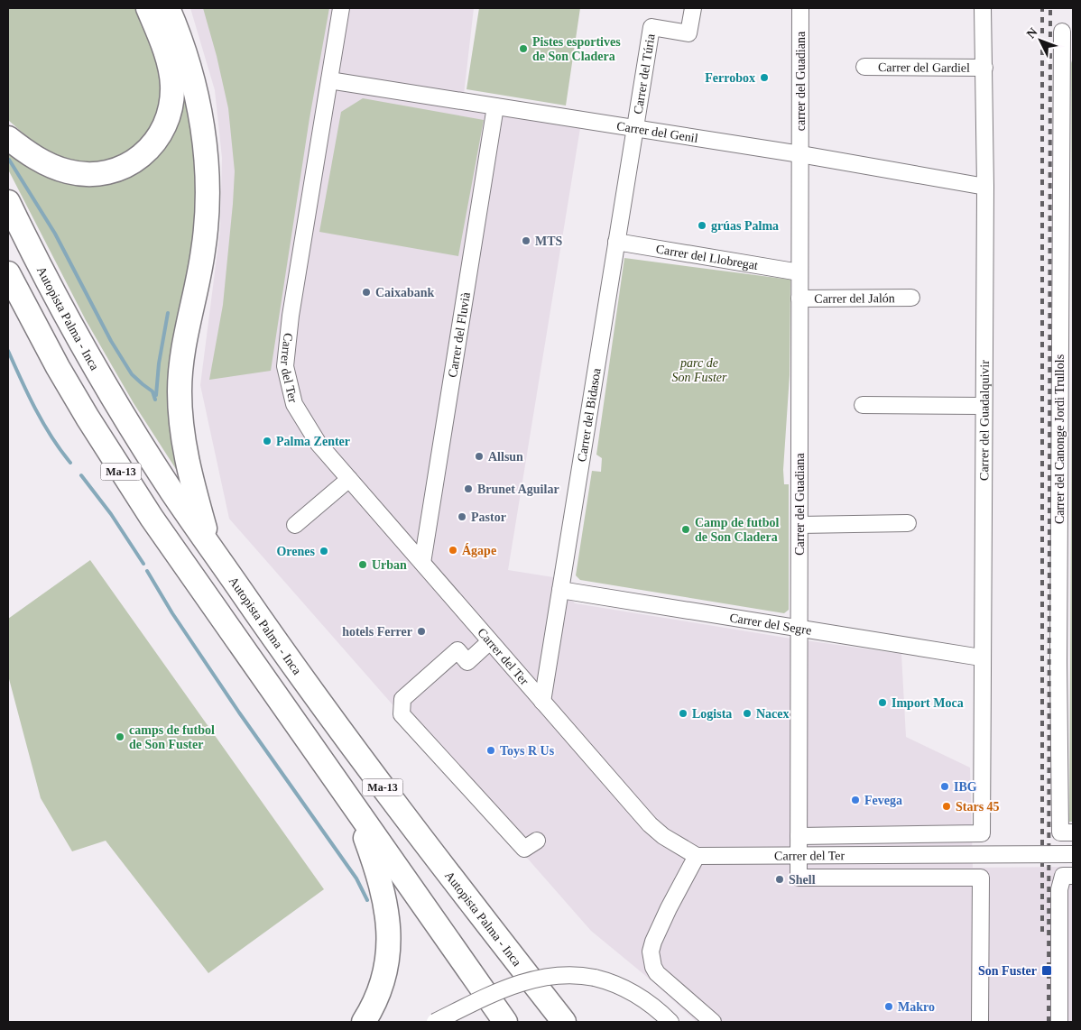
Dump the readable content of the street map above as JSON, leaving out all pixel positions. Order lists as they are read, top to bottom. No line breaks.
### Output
{"streets":{"highway":["Autopista Palma - Inca","Ma-13"],"street":["Carrer del Gardiel","Carrer del Túria","carrer del Guadiana","Carrer del Genil","Carrer del Llobregat","Carrer del Jalón","Carrer del Fluvià","Carrer del Ter","Carrer del Bidasoa","Carrer del Guadalquivir","Carrer del Canonge Jordi Trullols","Carrer del Guadiana","Carrer del Segre"]},"crossings":[["Carrer del Gardiel","Carrer del Guadalquivir"],["Carrer del Túria","Carrer del Genil"],["Carrer del Túria","Carrer del Bidasoa"],["carrer del Guadiana","Carrer del Genil"],["carrer del Guadiana","Carrer del Guadiana"],["Carrer del Genil","Carrer del Fluvià"],["Carrer del Genil","Carrer del Ter"],["Carrer del Genil","Carrer del Bidasoa"],["Carrer del Genil","Carrer del Guadalquivir"],["Carrer del Genil","Carrer del Guadiana"],["Carrer del Llobregat","Carrer del Bidasoa"],["Carrer del Llobregat","Carrer del Guadiana"],["Carrer del Jalón","Carrer del Guadiana"],["Carrer del Fluvià","Carrer del Ter"],["Carrer del Ter","Carrer del Bidasoa"],["Carrer del Ter","Carrer del Guadalquivir"],["Carrer del Ter","Carrer del Guadiana"],["Carrer del Bidasoa","Carrer del Segre"],["Carrer del Guadalquivir","Carrer del Segre"],["Carrer del Guadiana","Carrer del Segre"]],"parks":["parc de Son Fuster"],"places":{"other":["Pistes esportives de Son Cladera","Ferrobox","grúas Palma","MTS","Caixabank","Palma Zenter","Allsun","Brunet Aguilar","Pastor","Camp de futbol de Son Cladera","Ágape","Orenes","Urban","hotels Ferrer","Import Moca","Logista","Nacex","camps de futbol de Son Fuster","Toys R Us","IBG","Fevega","Stars 45","Shell","Makro"],"transit":["Son Fuster"]},"north":"top left"}
